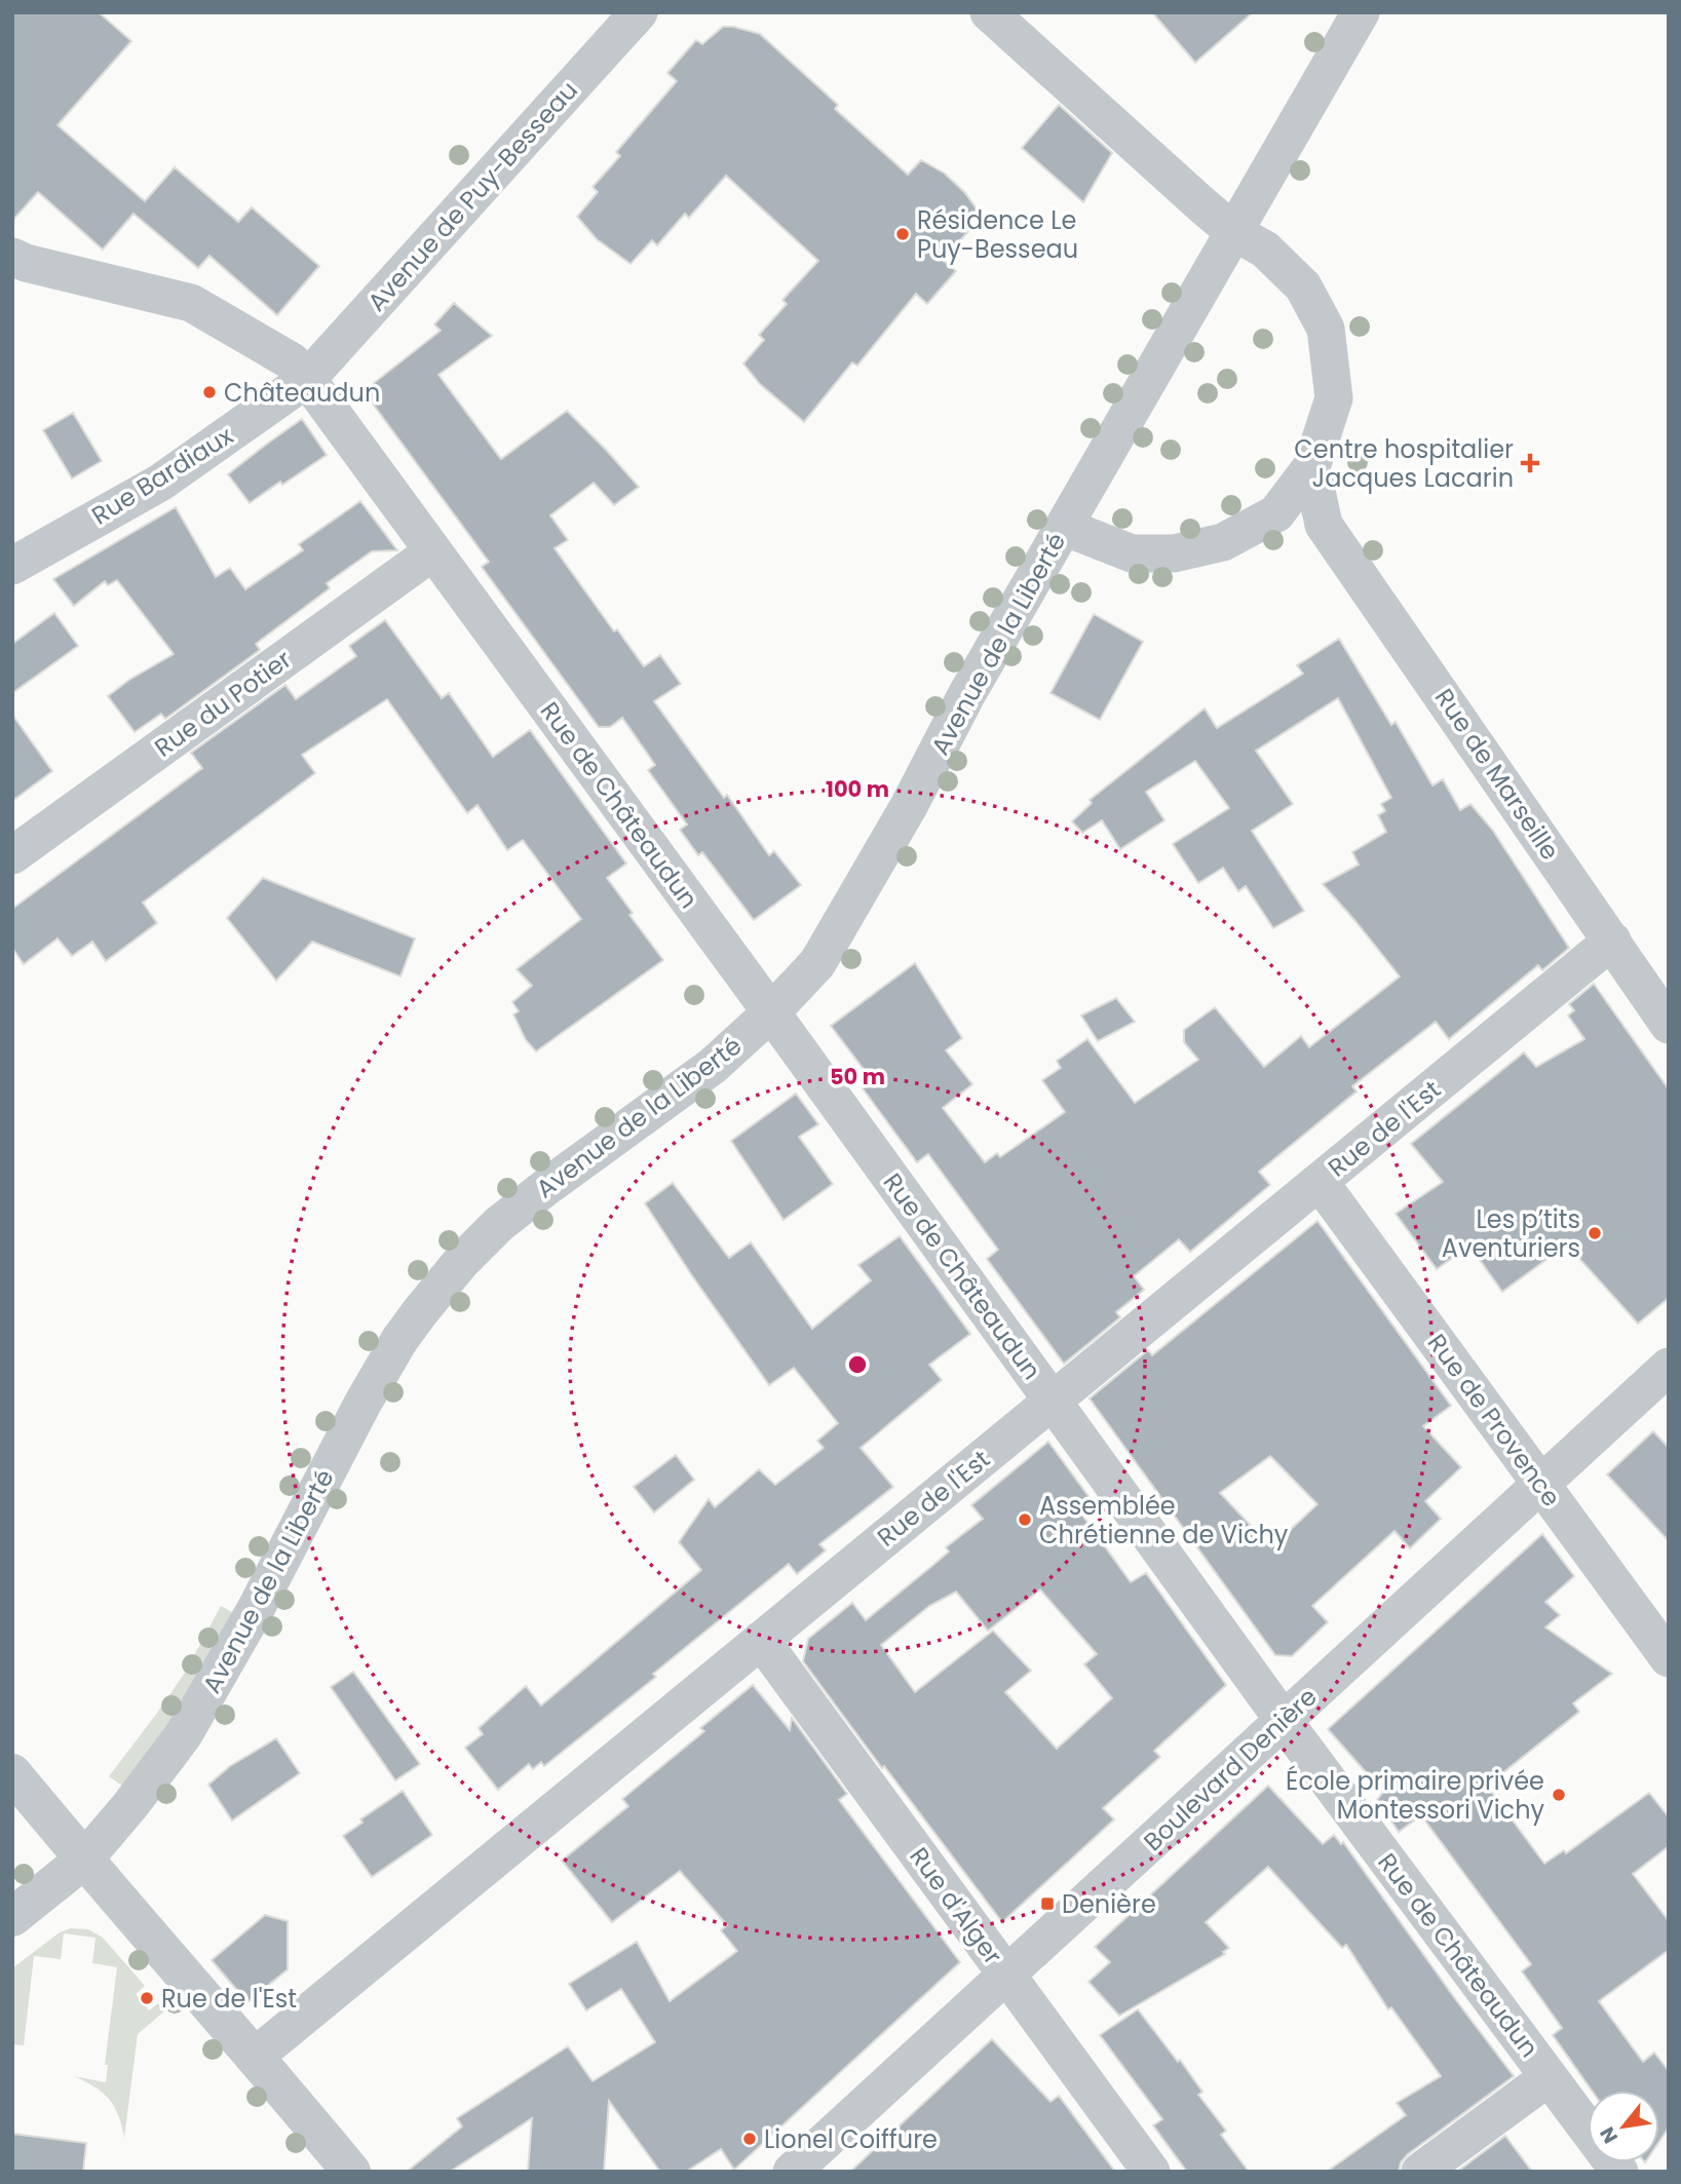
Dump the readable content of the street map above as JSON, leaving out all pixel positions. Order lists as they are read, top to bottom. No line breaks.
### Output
{"streets":{"street":["Avenue de Puy-Besseau","Rue Bardiaux","Avenue de la Liberté","Rue du Potier","Rue de Marseille","Rue de Châteaudun","Rue de l'Est","Rue de Provence","Boulevard Denière","Rue d'Alger"]},"crossings":[["Avenue de Puy-Besseau","Rue Bardiaux"],["Avenue de Puy-Besseau","Rue de Châteaudun"],["Rue Bardiaux","Rue de Châteaudun"],["Avenue de la Liberté","Rue de Châteaudun"],["Rue du Potier","Rue de Châteaudun"],["Rue de Marseille","Rue de l'Est"],["Rue de Châteaudun","Rue de l'Est"],["Rue de Châteaudun","Boulevard Denière"],["Rue de l'Est","Rue de Provence"],["Rue de l'Est","Rue d'Alger"],["Rue de Provence","Boulevard Denière"],["Boulevard Denière","Rue d'Alger"]],"places":{"other":["Résidence Le Puy-Besseau","Châteaudun","Les p’tits Aventuriers","Assemblée Chrétienne de Vichy","École primaire privée Montessori Vichy","Rue de l'Est","Lionel Coiffure"],"health":["Centre hospitalier Jacques Lacarin"],"transit":["Denière"]},"north":"bottom left","rings":["100 m","50 m"]}
